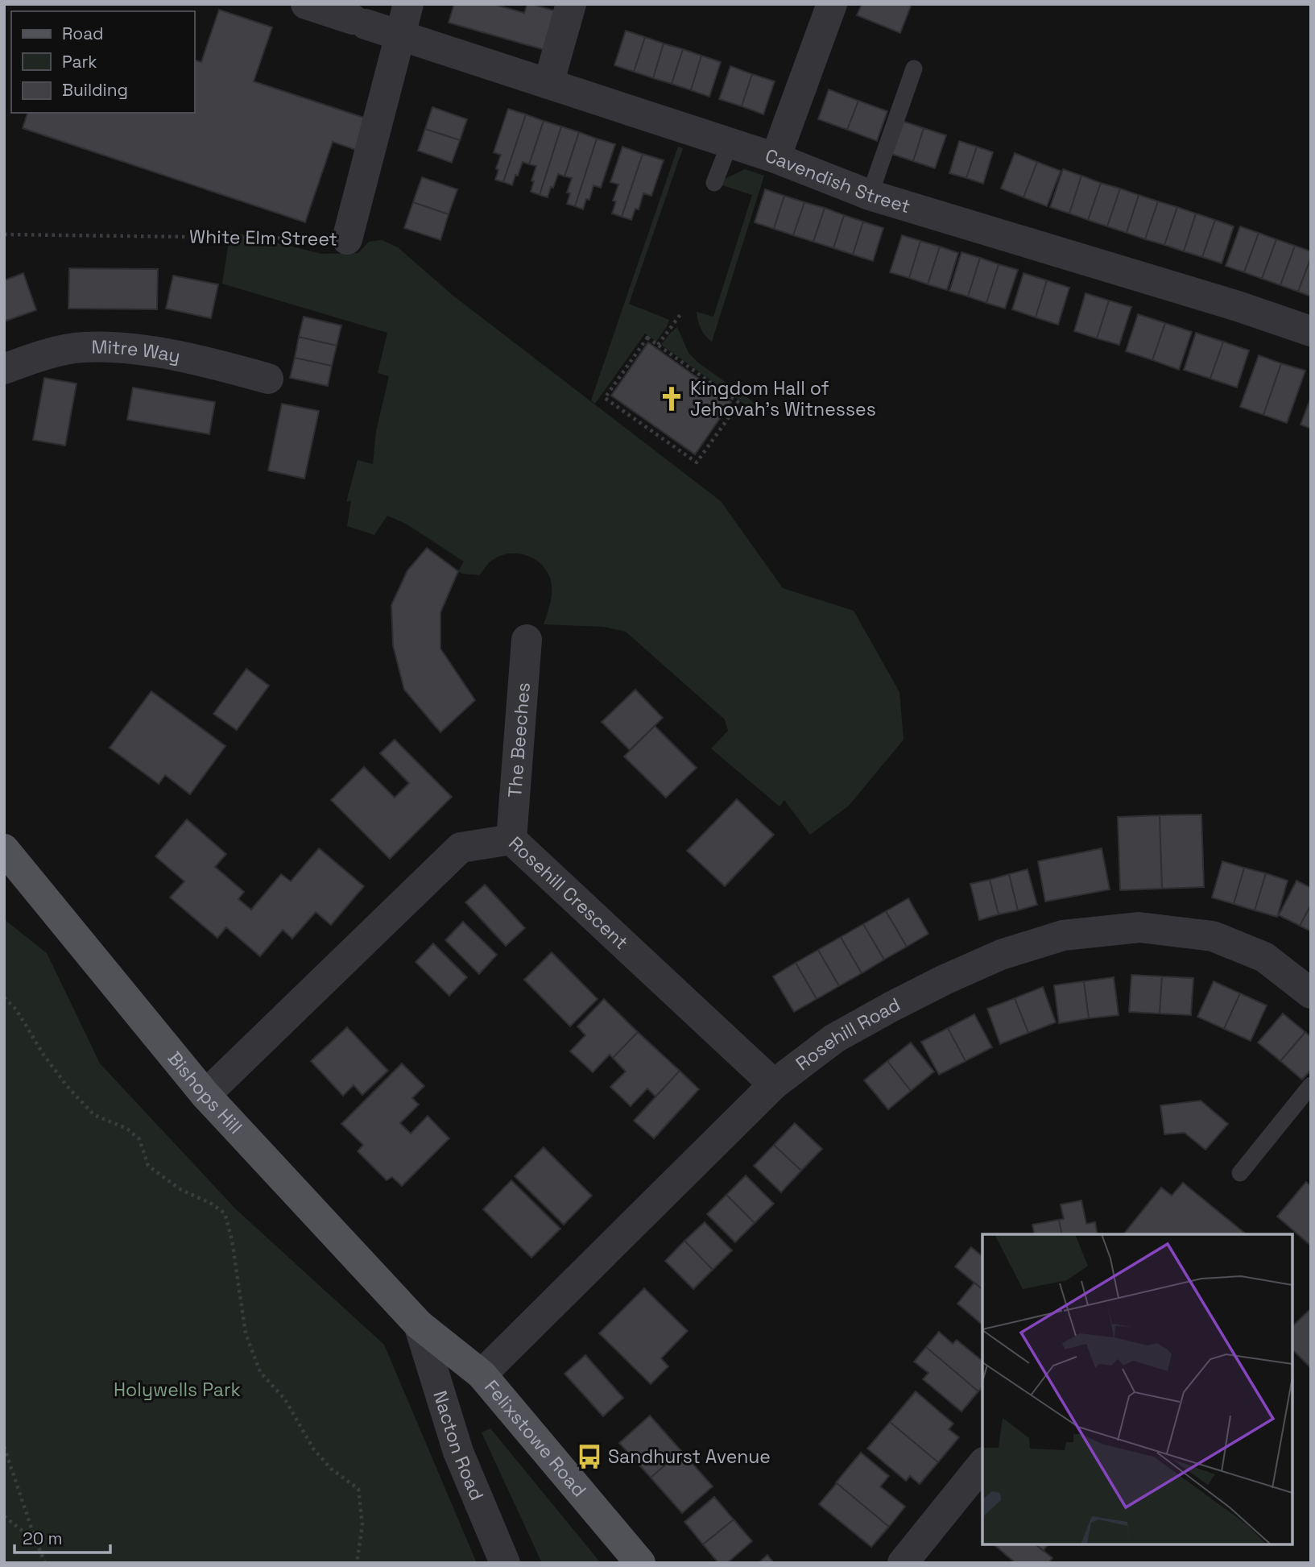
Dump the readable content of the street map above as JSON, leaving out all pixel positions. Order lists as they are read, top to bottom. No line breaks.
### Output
{"streets":{"main road":["Bishops Hill","Felixstowe Road"],"street":["Cavendish Street","White Elm Street","Mitre Way","The Beeches","Rosehill Crescent","Rosehill Road","Nacton Road"]},"crossings":[["Cavendish Street","White Elm Street"],["The Beeches","Rosehill Crescent"],["Rosehill Crescent","Rosehill Road"],["Rosehill Crescent","Bishops Hill"],["Rosehill Road","Felixstowe Road"],["Bishops Hill","Felixstowe Road"],["Bishops Hill","Nacton Road"],["Felixstowe Road","Nacton Road"]],"parks":["Holywells Park"],"places":{"church":["Kingdom Hall of Jehovah's Witnesses"],"bus stop":["Sandhurst Avenue"]},"legend":["Road","Park","Building"],"scale_bar":"20 m"}
